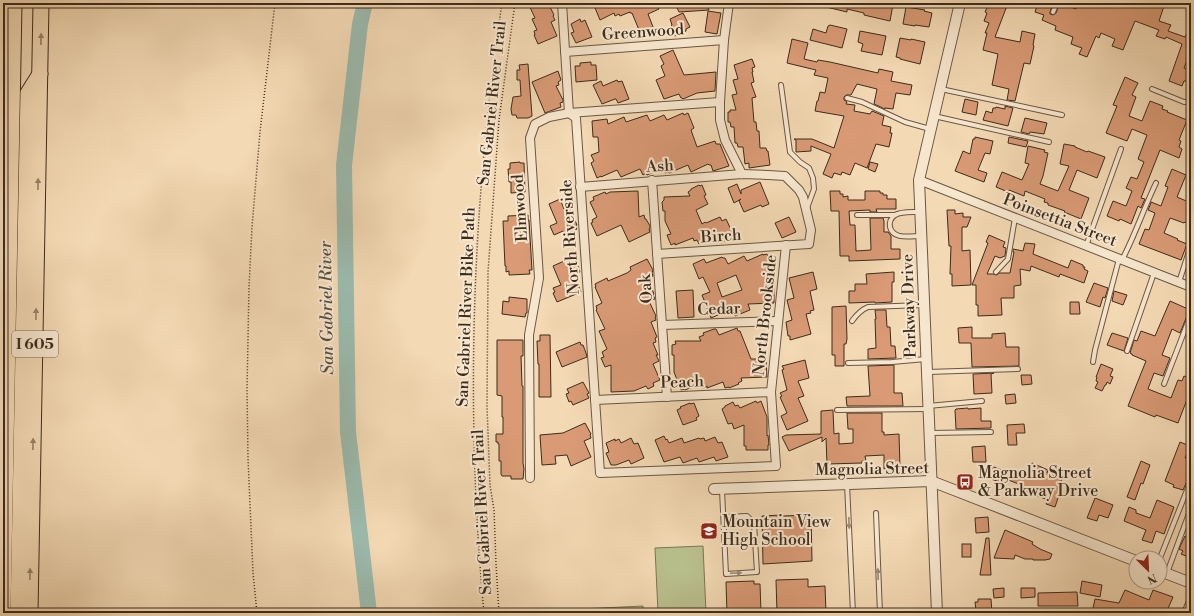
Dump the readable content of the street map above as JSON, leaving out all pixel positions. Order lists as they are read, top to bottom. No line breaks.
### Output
{"streets":{"highway":["I 605"],"street":["Greenwood","Ash","Elmwood","Poinsettia Street","Birch","North Riverside","Oak","Parkway Drive","Cedar","North Brookside","Peach","Magnolia Street"],"path":["San Gabriel River Trail","San Gabriel River Bike Path"]},"crossings":[["Greenwood","North Riverside"],["Ash","North Riverside"],["Ash","Oak"],["Ash","North Brookside"],["Elmwood","North Riverside"],["Poinsettia Street","Parkway Drive"],["Birch","Oak"],["Birch","North Brookside"],["North Riverside","North Brookside"],["North Riverside","Peach"],["Oak","Cedar"],["Oak","Peach"],["Parkway Drive","Magnolia Street"],["Cedar","North Brookside"],["North Brookside","Peach"]],"water":["San Gabriel River"],"places":{"bus stop":["Magnolia Street & Parkway Drive"],"school or university":["Mountain View High School"]},"north":"bottom right"}
